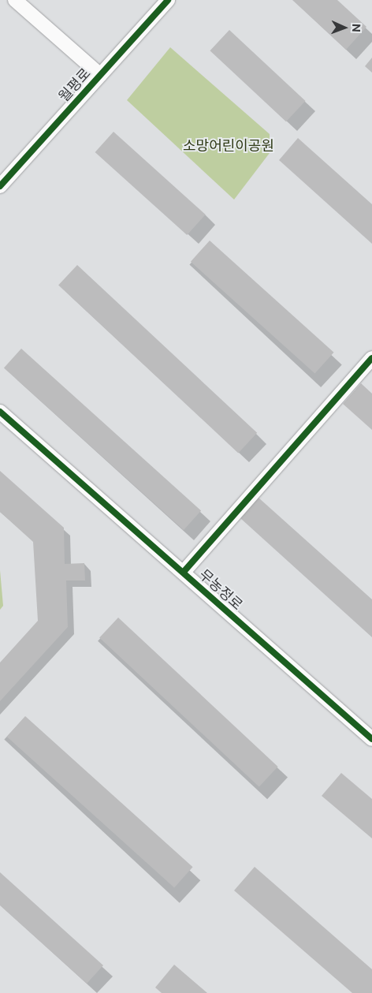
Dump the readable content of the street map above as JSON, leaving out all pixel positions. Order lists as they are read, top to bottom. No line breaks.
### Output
{"streets":{"street":["월평로","무농정로"]},"parks":["소망어린이공원"],"north":"right"}
